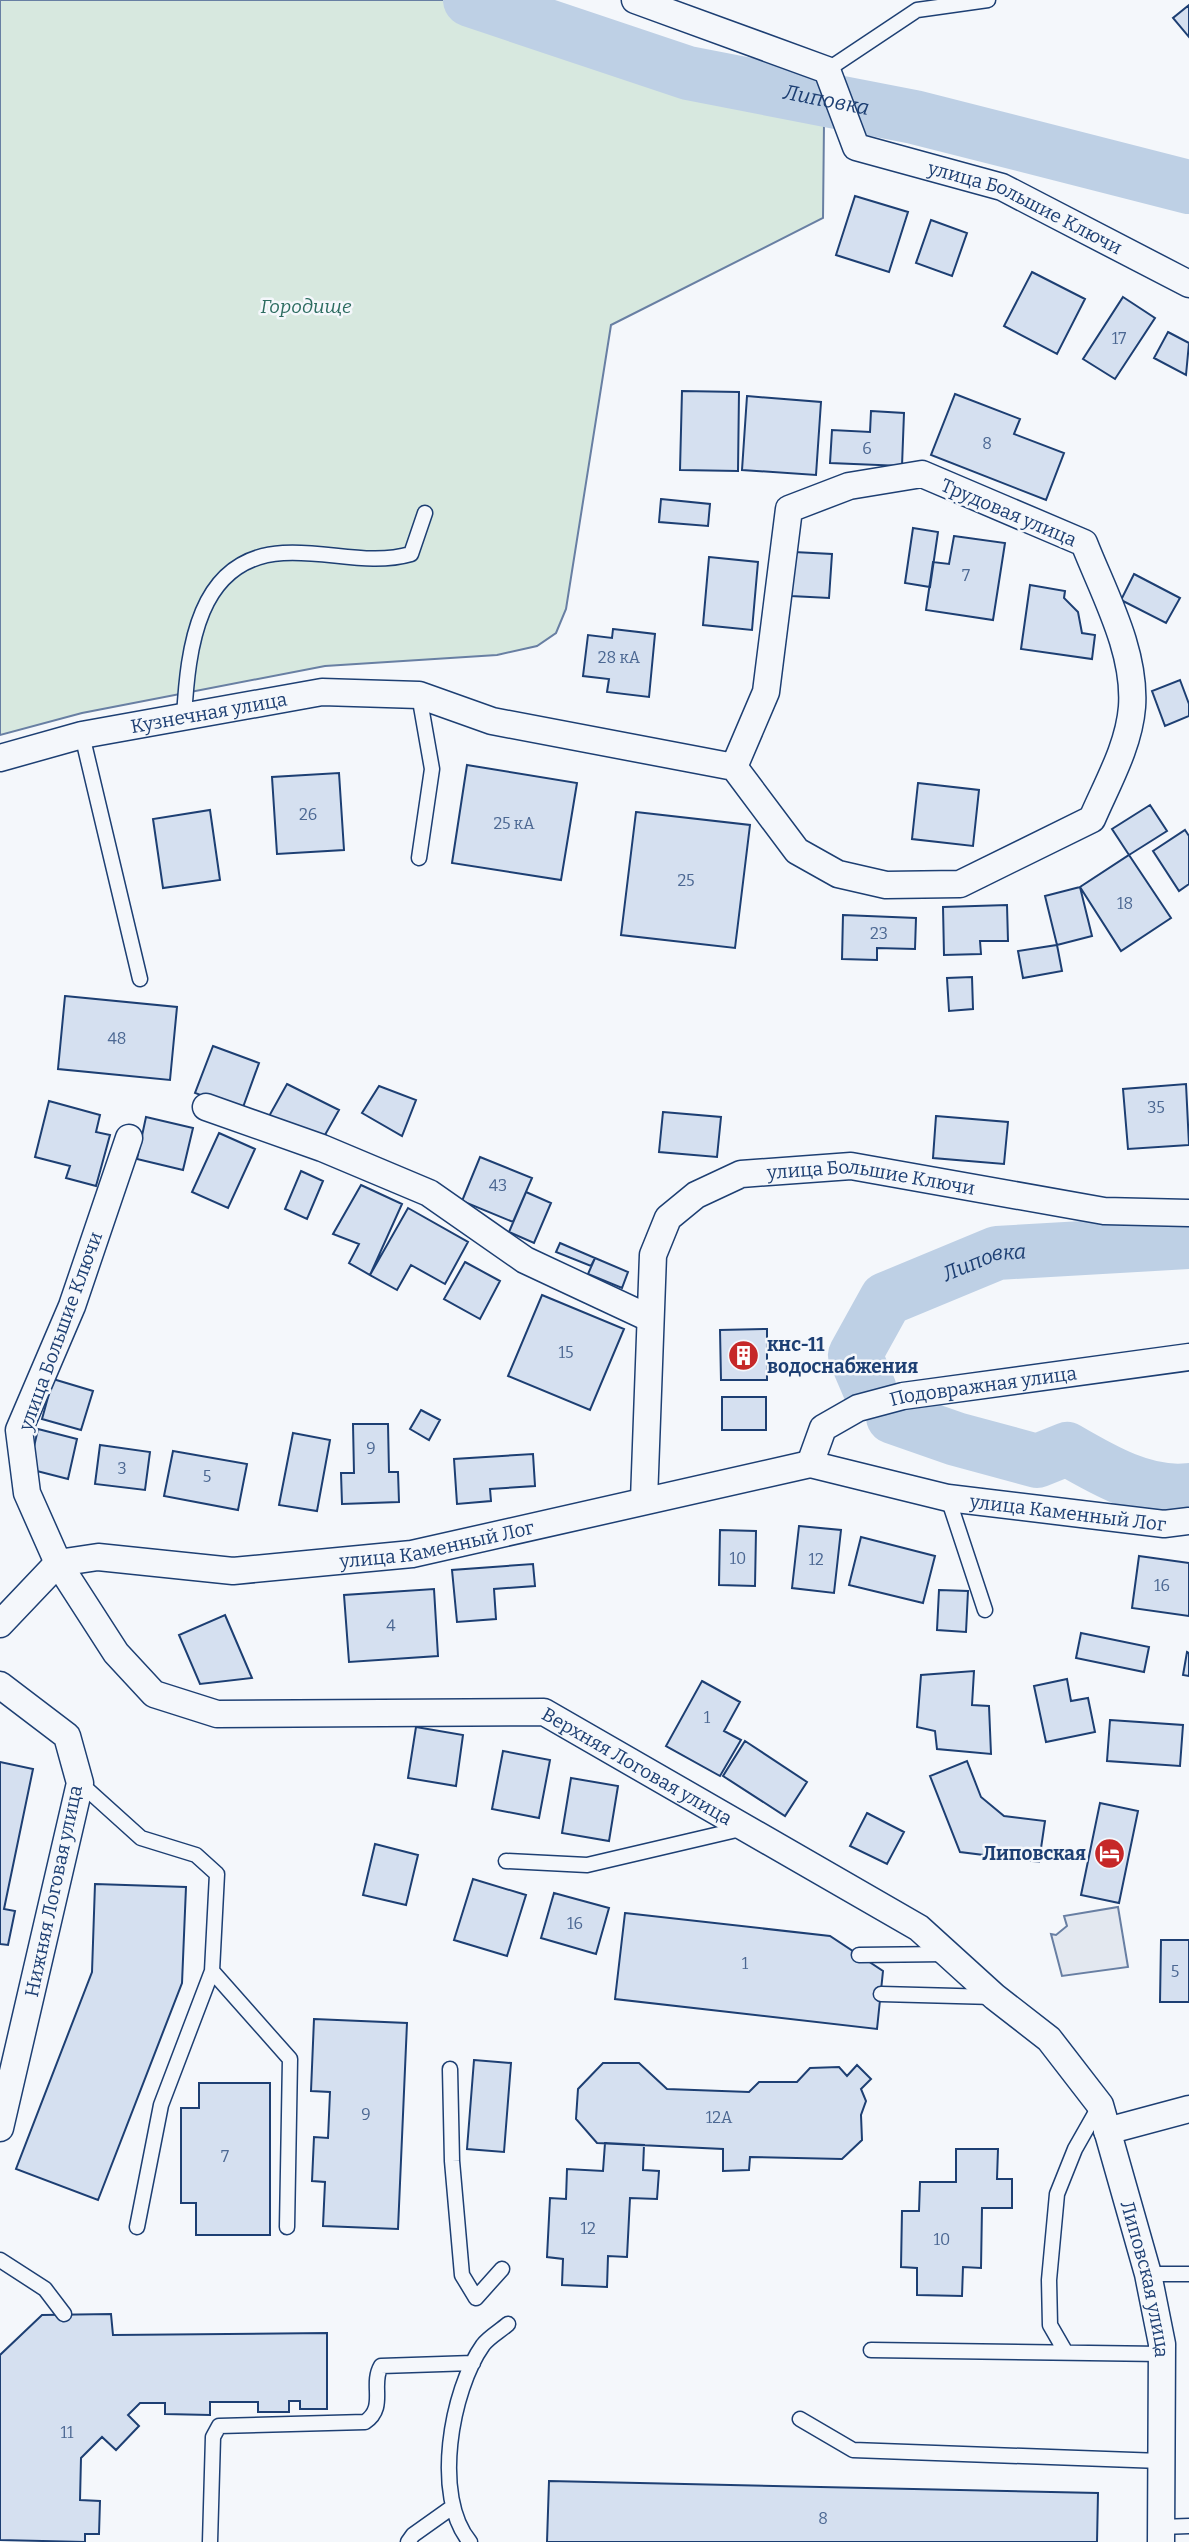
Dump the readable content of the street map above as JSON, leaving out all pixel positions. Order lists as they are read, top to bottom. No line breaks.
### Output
{"streets":{"street":["улица Большие Ключи","Трудовая улица","Кузнечная улица","Подовражная улица","улица Каменный Лог","Верхняя Логовая улица","Нижняя Логовая улица","Липовская улица"]},"crossings":[["улица Большие Ключи","улица Каменный Лог"],["улица Большие Ключи","Верхняя Логовая улица"],["Подовражная улица","улица Каменный Лог"],["улица Каменный Лог","Верхняя Логовая улица"],["Верхняя Логовая улица","Липовская улица"]],"water":["Липовка"],"parks":["Городище"],"places":{"building":["кнс-11 водоснабжения"],"hotel":["Липовская"]},"house_numbers":["17","8","6","7","28 кА","26","25 кА","25","18","23","48","35","43","15","9","3","5","10","12","16","4","1","16","1","5","9","12А","7","12","10","11","8"]}
